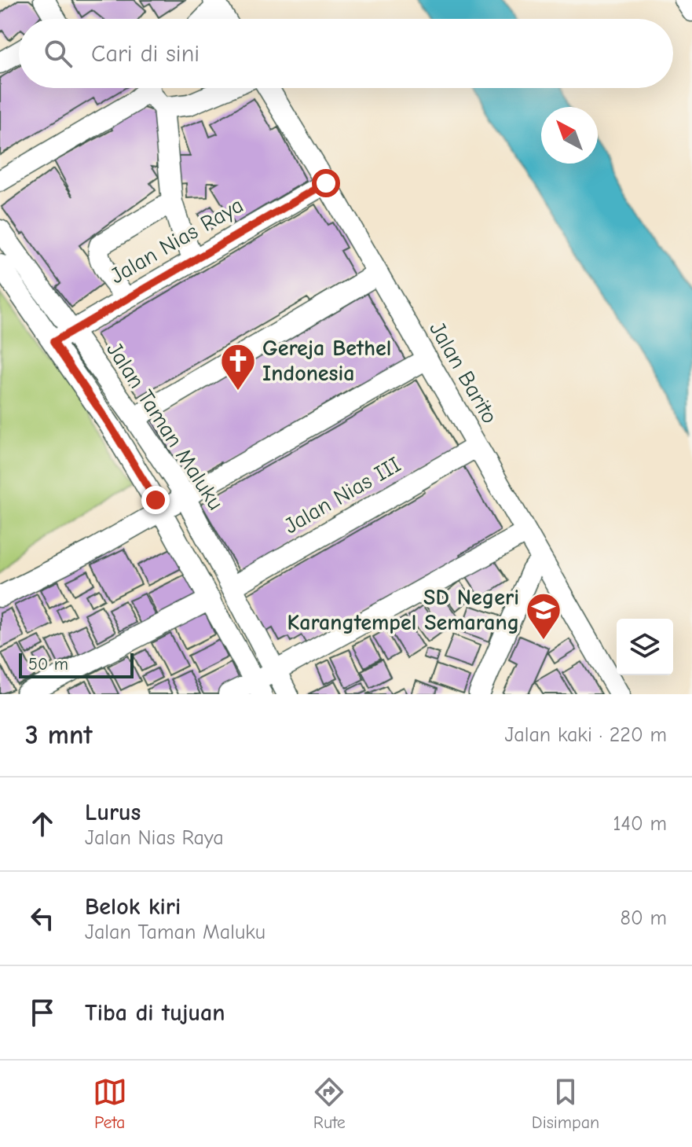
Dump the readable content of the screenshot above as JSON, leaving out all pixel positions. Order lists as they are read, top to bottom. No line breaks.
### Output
{"streets":{"street":["Jalan Nias Raya","Jalan Barito","Jalan Taman Maluku","Jalan Nias III"]},"crossings":[["Jalan Nias Raya","Jalan Barito"],["Jalan Nias Raya","Jalan Taman Maluku"],["Jalan Barito","Jalan Nias III"],["Jalan Taman Maluku","Jalan Nias III"]],"places":{"church":["Gereja Bethel Indonesia"],"school or university":["SD Negeri Karangtempel Semarang"]},"scale_bar":"50 m","north":"top left","page":{"search":"Cari di sini","scale":"50 m","heading":["3 mnt","Jalan kaki · 220 m"],"list":[["Lurus","Jalan Nias Raya","140 m"],["Belok kiri","Jalan Taman Maluku","80 m"],"Tiba di tujuan"],"nav":["Peta","Rute","Disimpan"]}}
